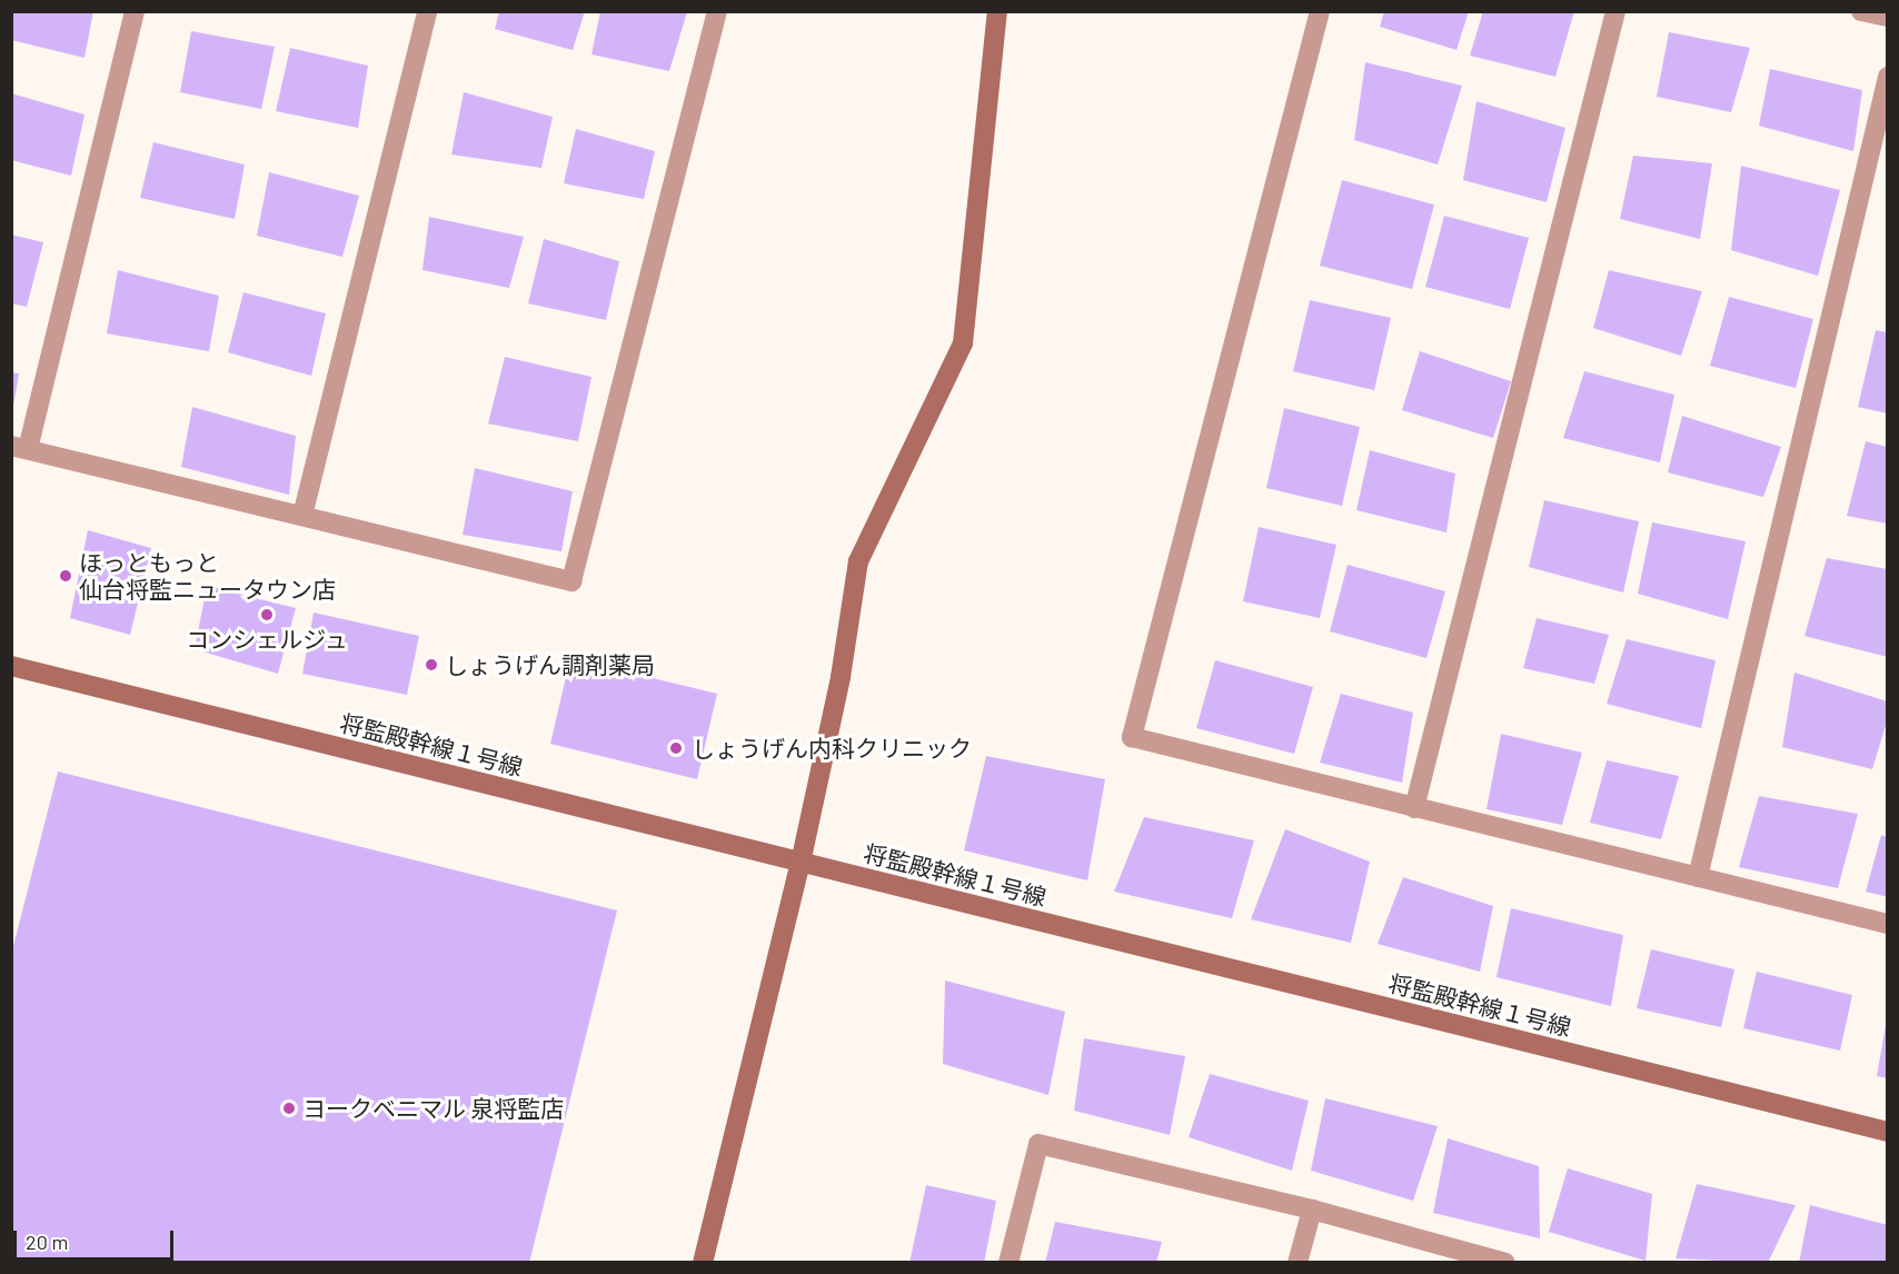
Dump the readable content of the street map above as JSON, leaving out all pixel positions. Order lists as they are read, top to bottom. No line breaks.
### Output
{"streets":{"street":["将監殿幹線１号線"]},"places":["ほっともっと 仙台将監ニュータウン店","コンシェルジュ","しょうげん調剤薬局","しょうげん内科クリニック","ヨークベニマル 泉将監店"],"scale_bar":"20 m"}
